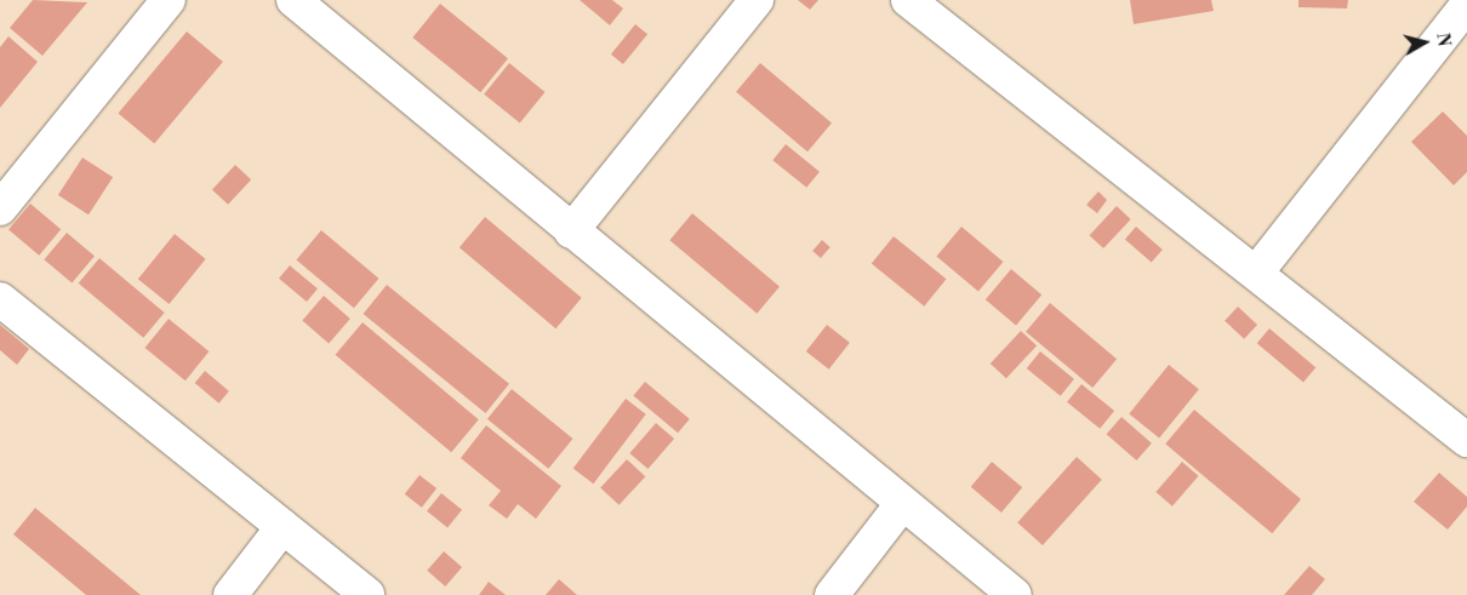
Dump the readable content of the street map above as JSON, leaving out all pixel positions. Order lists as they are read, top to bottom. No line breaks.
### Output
{"north":"right"}
